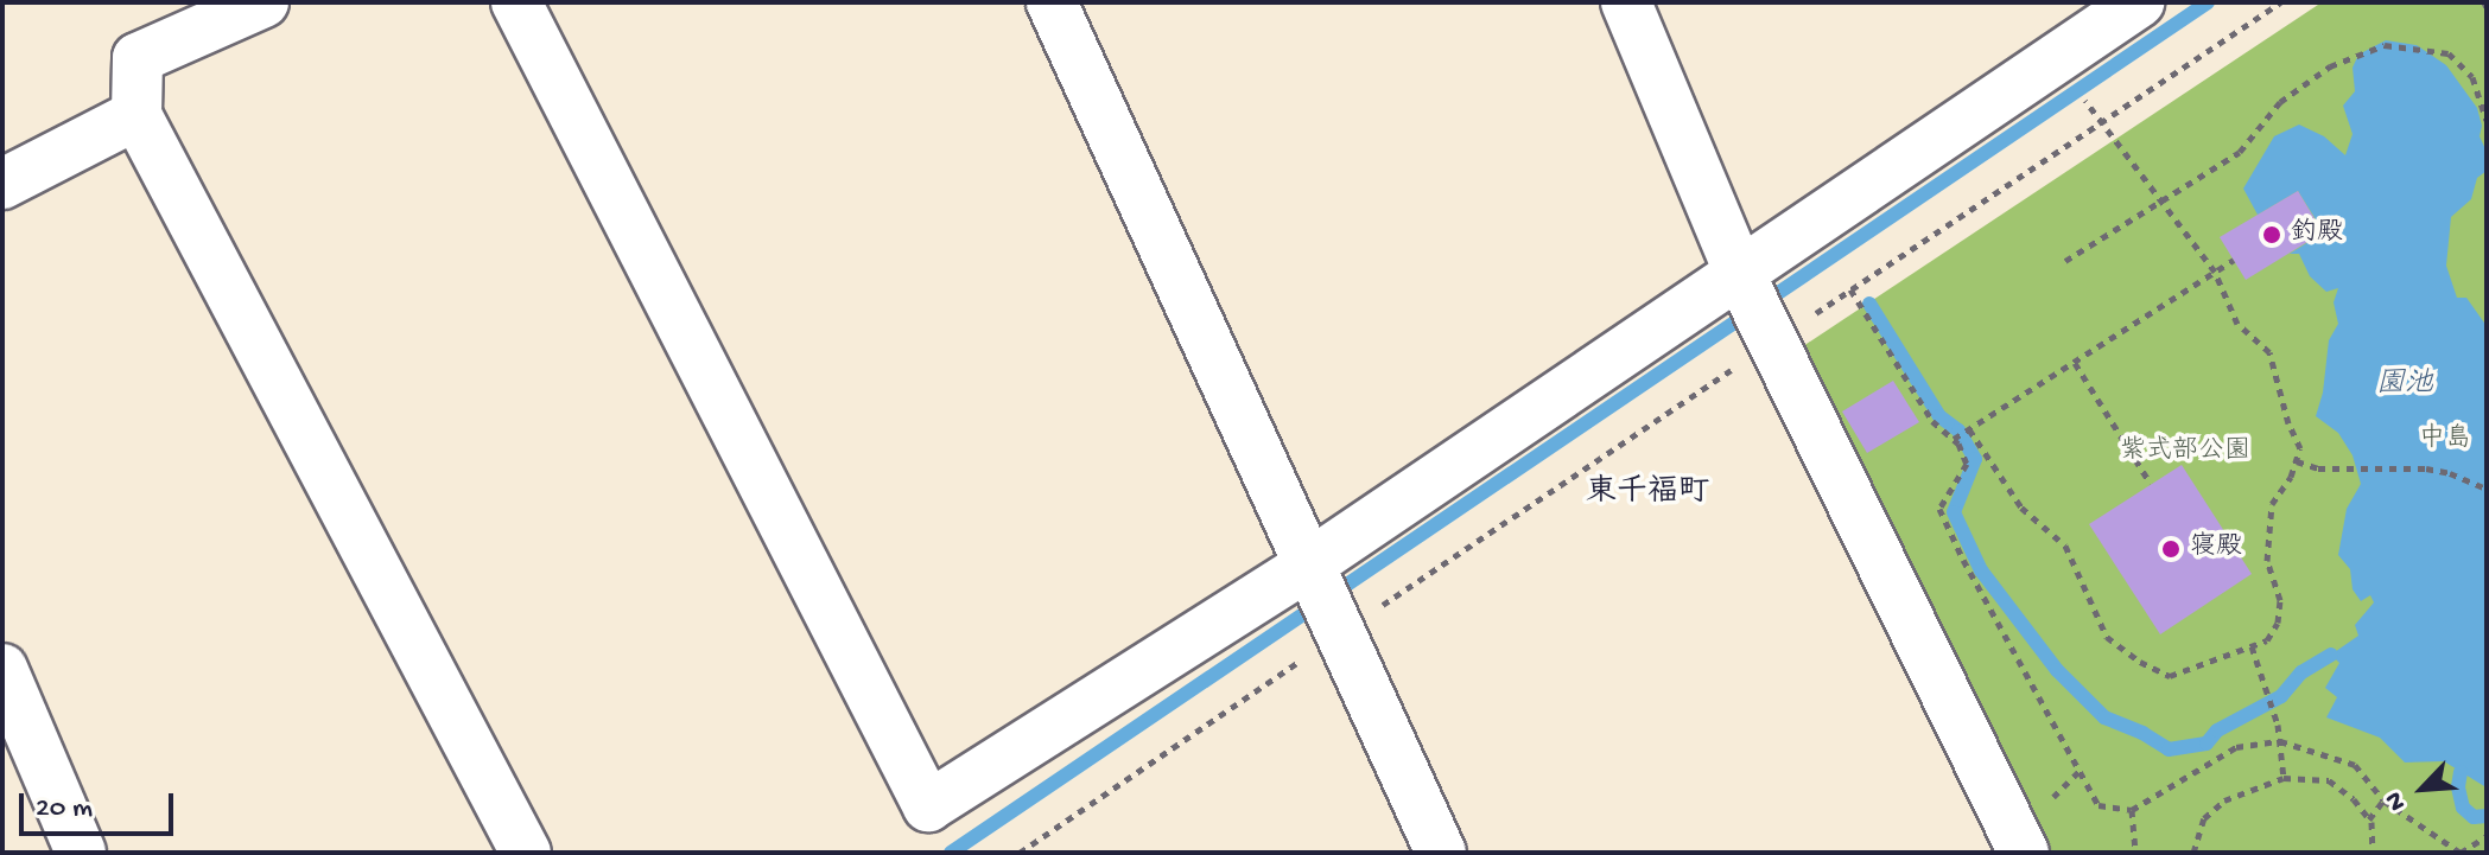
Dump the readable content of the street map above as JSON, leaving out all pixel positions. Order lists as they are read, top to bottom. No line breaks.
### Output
{"districts":["東千福町"],"water":["園池"],"parks":["中島","紫式部公園"],"places":["釣殿","寝殿"],"scale_bar":"20 m","north":"bottom left"}
